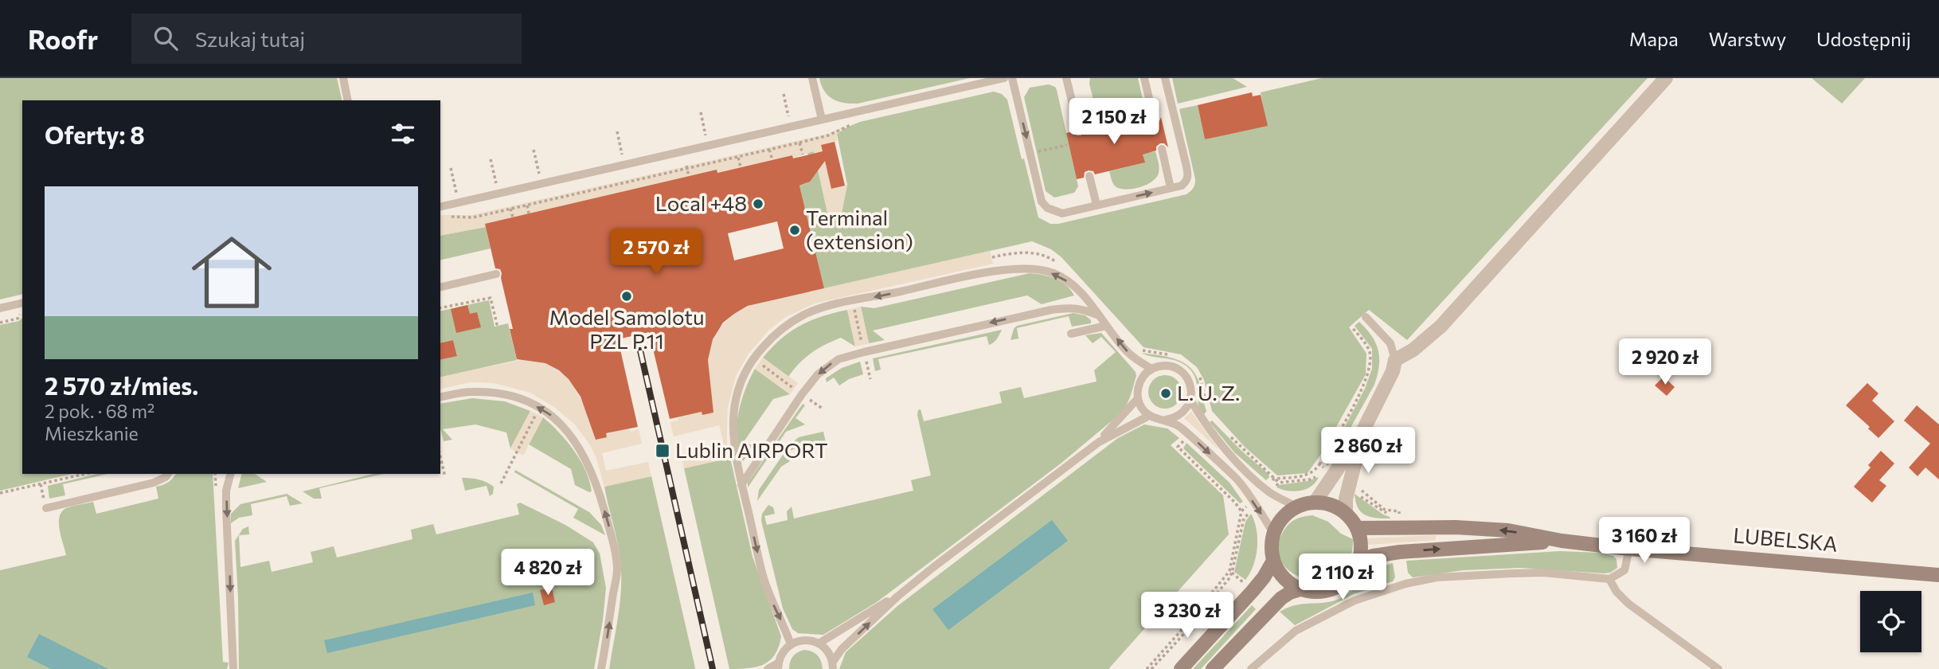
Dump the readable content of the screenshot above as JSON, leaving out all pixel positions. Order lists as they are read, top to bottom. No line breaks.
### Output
{"streets":{"main road":["LUBELSKA"]},"places":{"other":["Local +48","Terminal (extension)","Model Samolotu PZL P.11","L. U. Z."],"transit":["Lublin AIRPORT"]},"page":{"header":"Roofr","search":"Szukaj tutaj","nav":["Mapa","Warstwy","Udostępnij"],"price":["2 150 zł","2 570 zł","2 920 zł","2 860 zł","3 160 zł","4 820 zł","2 110 zł","3 230 zł"],"heading":"Oferty: 8","list":[{"name":"2 570 zł/mies.","note":"2 pok. · 68 m² · Mieszkanie"}]}}
